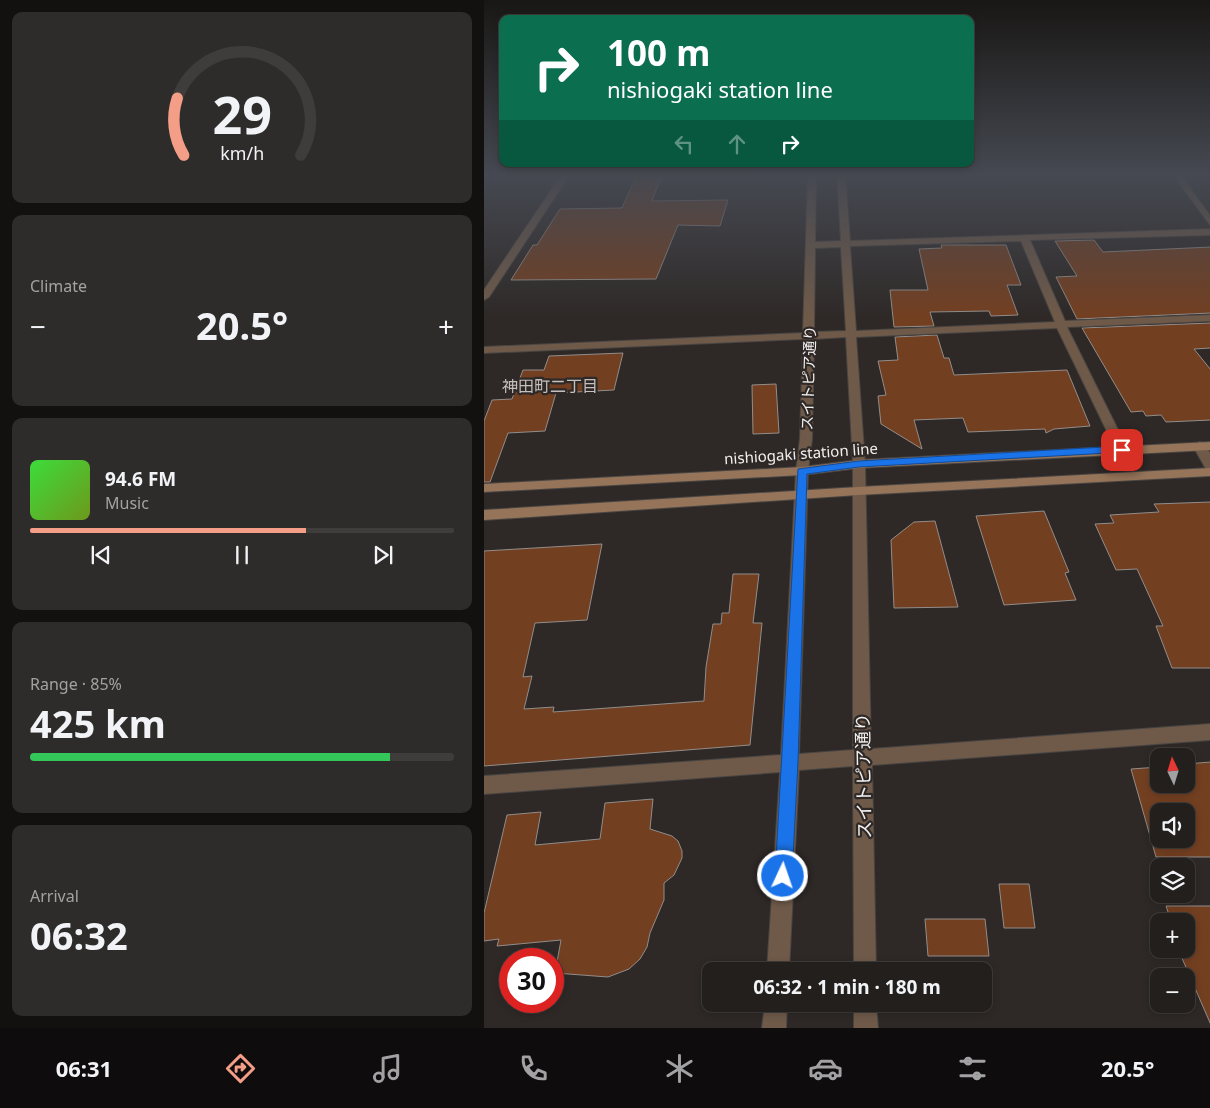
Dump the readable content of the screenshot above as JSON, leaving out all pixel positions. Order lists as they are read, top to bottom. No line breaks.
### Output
{"streets":{"main road":["nishiogaki station line"],"street":["スイトピア通り"]},"crossings":[["スイトピア通り","nishiogaki station line"]],"districts":["神田町二丁目"],"north":"top","page":{"turn":["100 m","nishiogaki station line"],"tile":["Climate",["Range · 85%","425 km"],["Arrival","06:32"]],"heat":["−","20.5°","+"],"song":["94.6 FM","Music"],"map_buttons":["+","−"],"limit":"30","trip":"06:32 · 1 min · 180 m","tabs":["06:31","20.5°"],"gauge":["29","km/h"]}}
